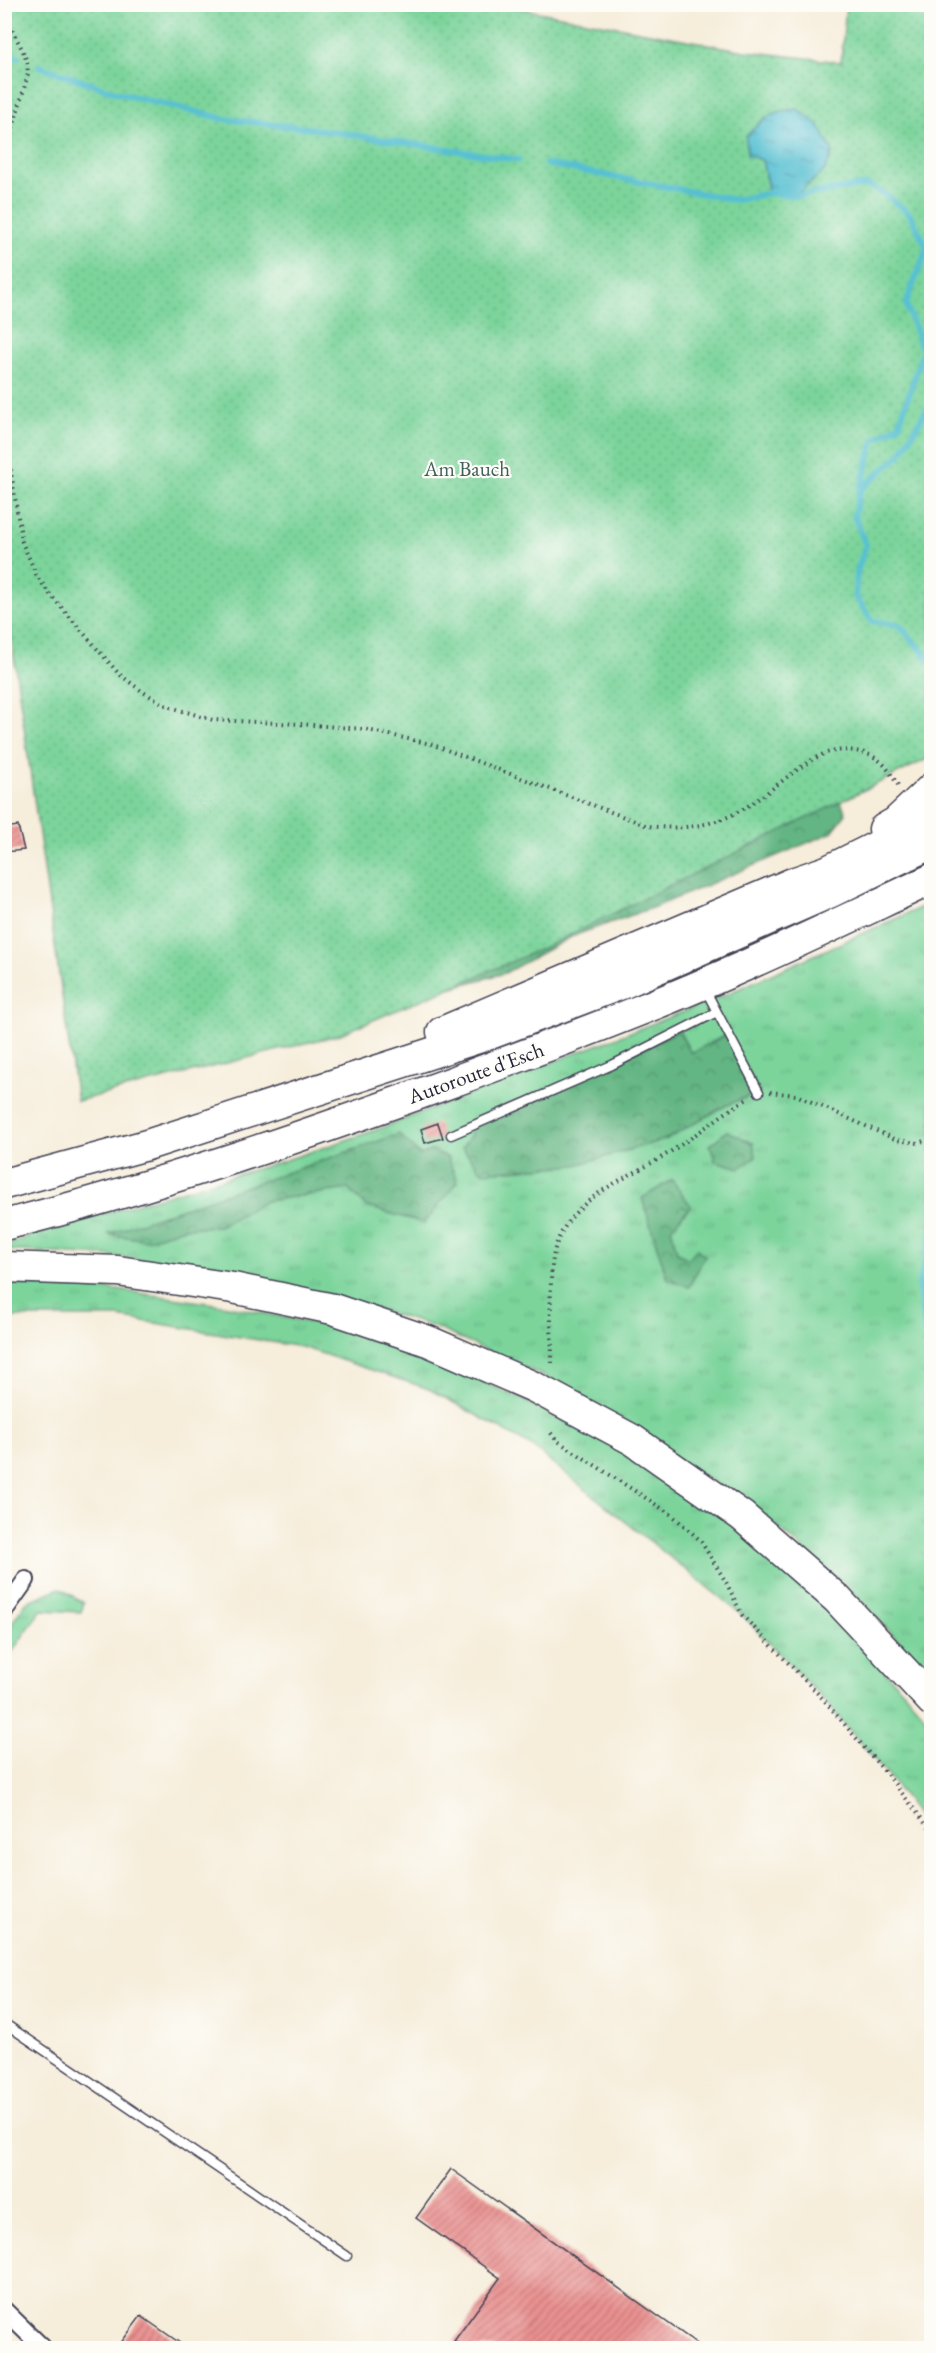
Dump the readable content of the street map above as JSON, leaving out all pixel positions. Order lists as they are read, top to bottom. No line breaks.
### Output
{"streets":{"highway":["Autoroute d'Esch"]},"parks":["Am Bauch"]}
